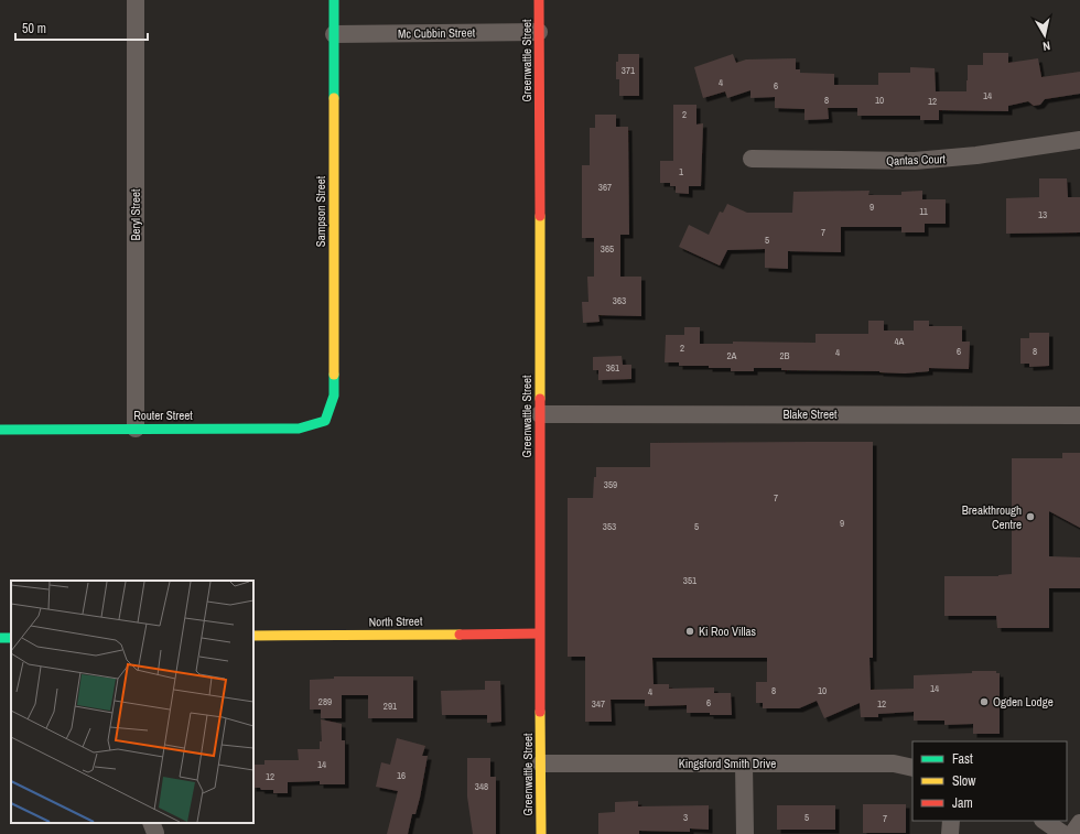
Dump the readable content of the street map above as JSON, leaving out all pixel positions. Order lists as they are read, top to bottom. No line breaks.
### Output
{"streets":{"street":["Mc Cubbin Street","Greenwattle Street","Qantas Court","Sampson Street","Beryl Street","Blake Street","Router Street","North Street","Kingsford Smith Drive"]},"crossings":[["Mc Cubbin Street","Greenwattle Street"],["Mc Cubbin Street","Sampson Street"],["Greenwattle Street","Blake Street"],["Greenwattle Street","North Street"],["Greenwattle Street","Kingsford Smith Drive"],["Sampson Street","Router Street"],["Beryl Street","Router Street"]],"places":["Breakthrough Centre","Ki Roo Villas","Ogden Lodge"],"house_numbers":["371","4","6","14","8","10","12","2","1","367","9","11","13","7","5","365","363","4A","2","6","8","4","2A","2B","361","359","7","9","353","5","351","14","8","10","4","289","6","347","12","291","14","16","12","348","3","5","7"],"legend":["Fast","Slow","Jam"],"scale_bar":"50 m","north":"bottom"}
